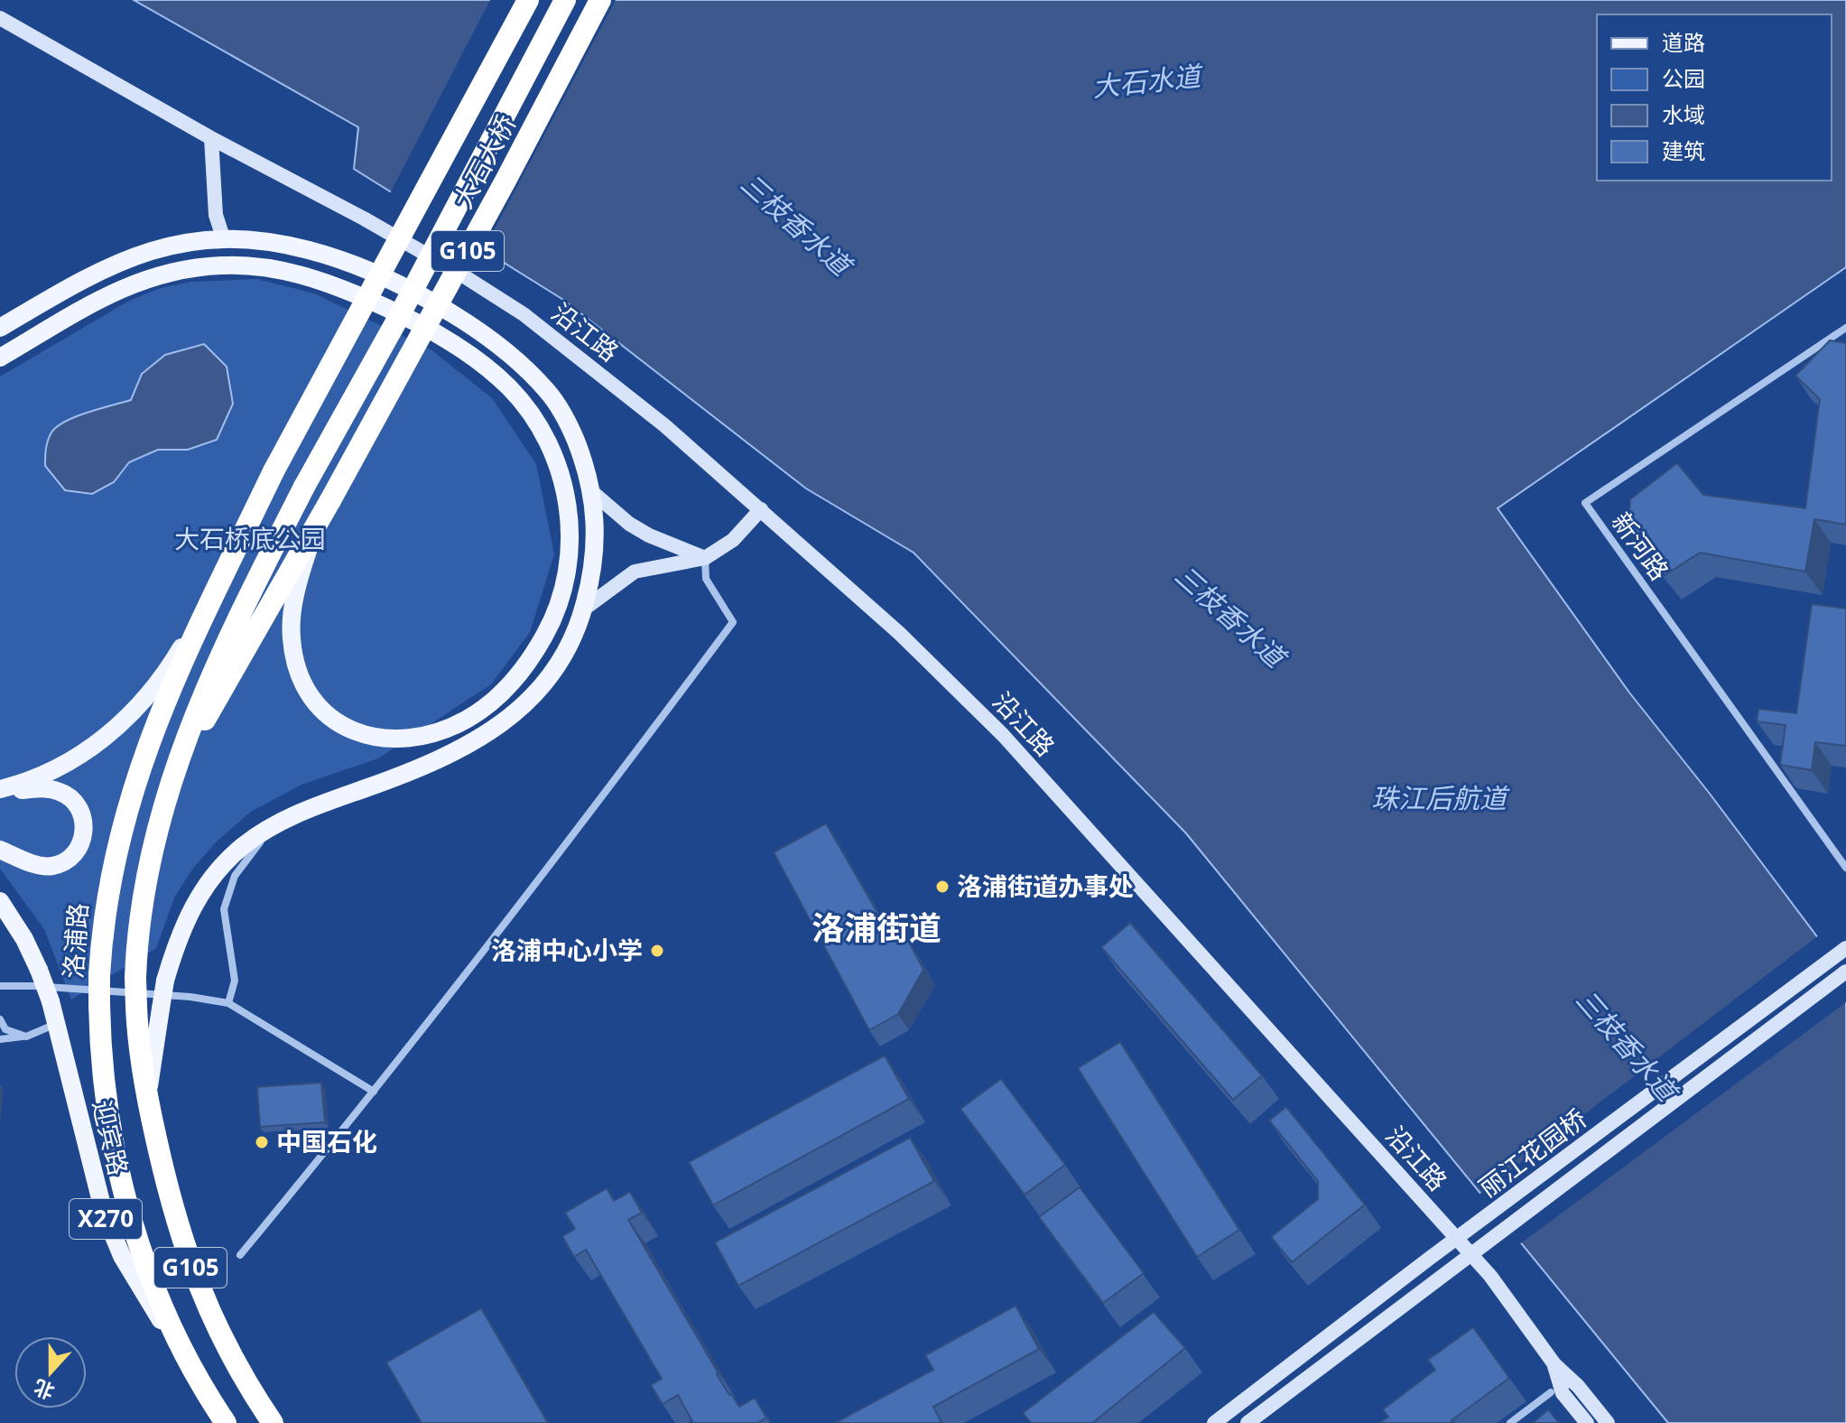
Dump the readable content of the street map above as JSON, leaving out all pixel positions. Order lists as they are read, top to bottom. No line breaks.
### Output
{"streets":{"highway":["大石大桥","G105","洛浦路"],"main road":["迎宾路","X270"],"street":["沿江路","新河路","丽江花园桥"]},"crossings":[["大石大桥","G105"],["大石大桥","洛浦路"],["洛浦路","迎宾路"]],"districts":["洛浦街道"],"water":["大石水道","三枝香水道","珠江后航道"],"parks":["大石桥底公园"],"places":["洛浦街道办事处","洛浦中心小学","中国石化"],"legend":["道路","公园","水域","建筑"],"north":"bottom"}
